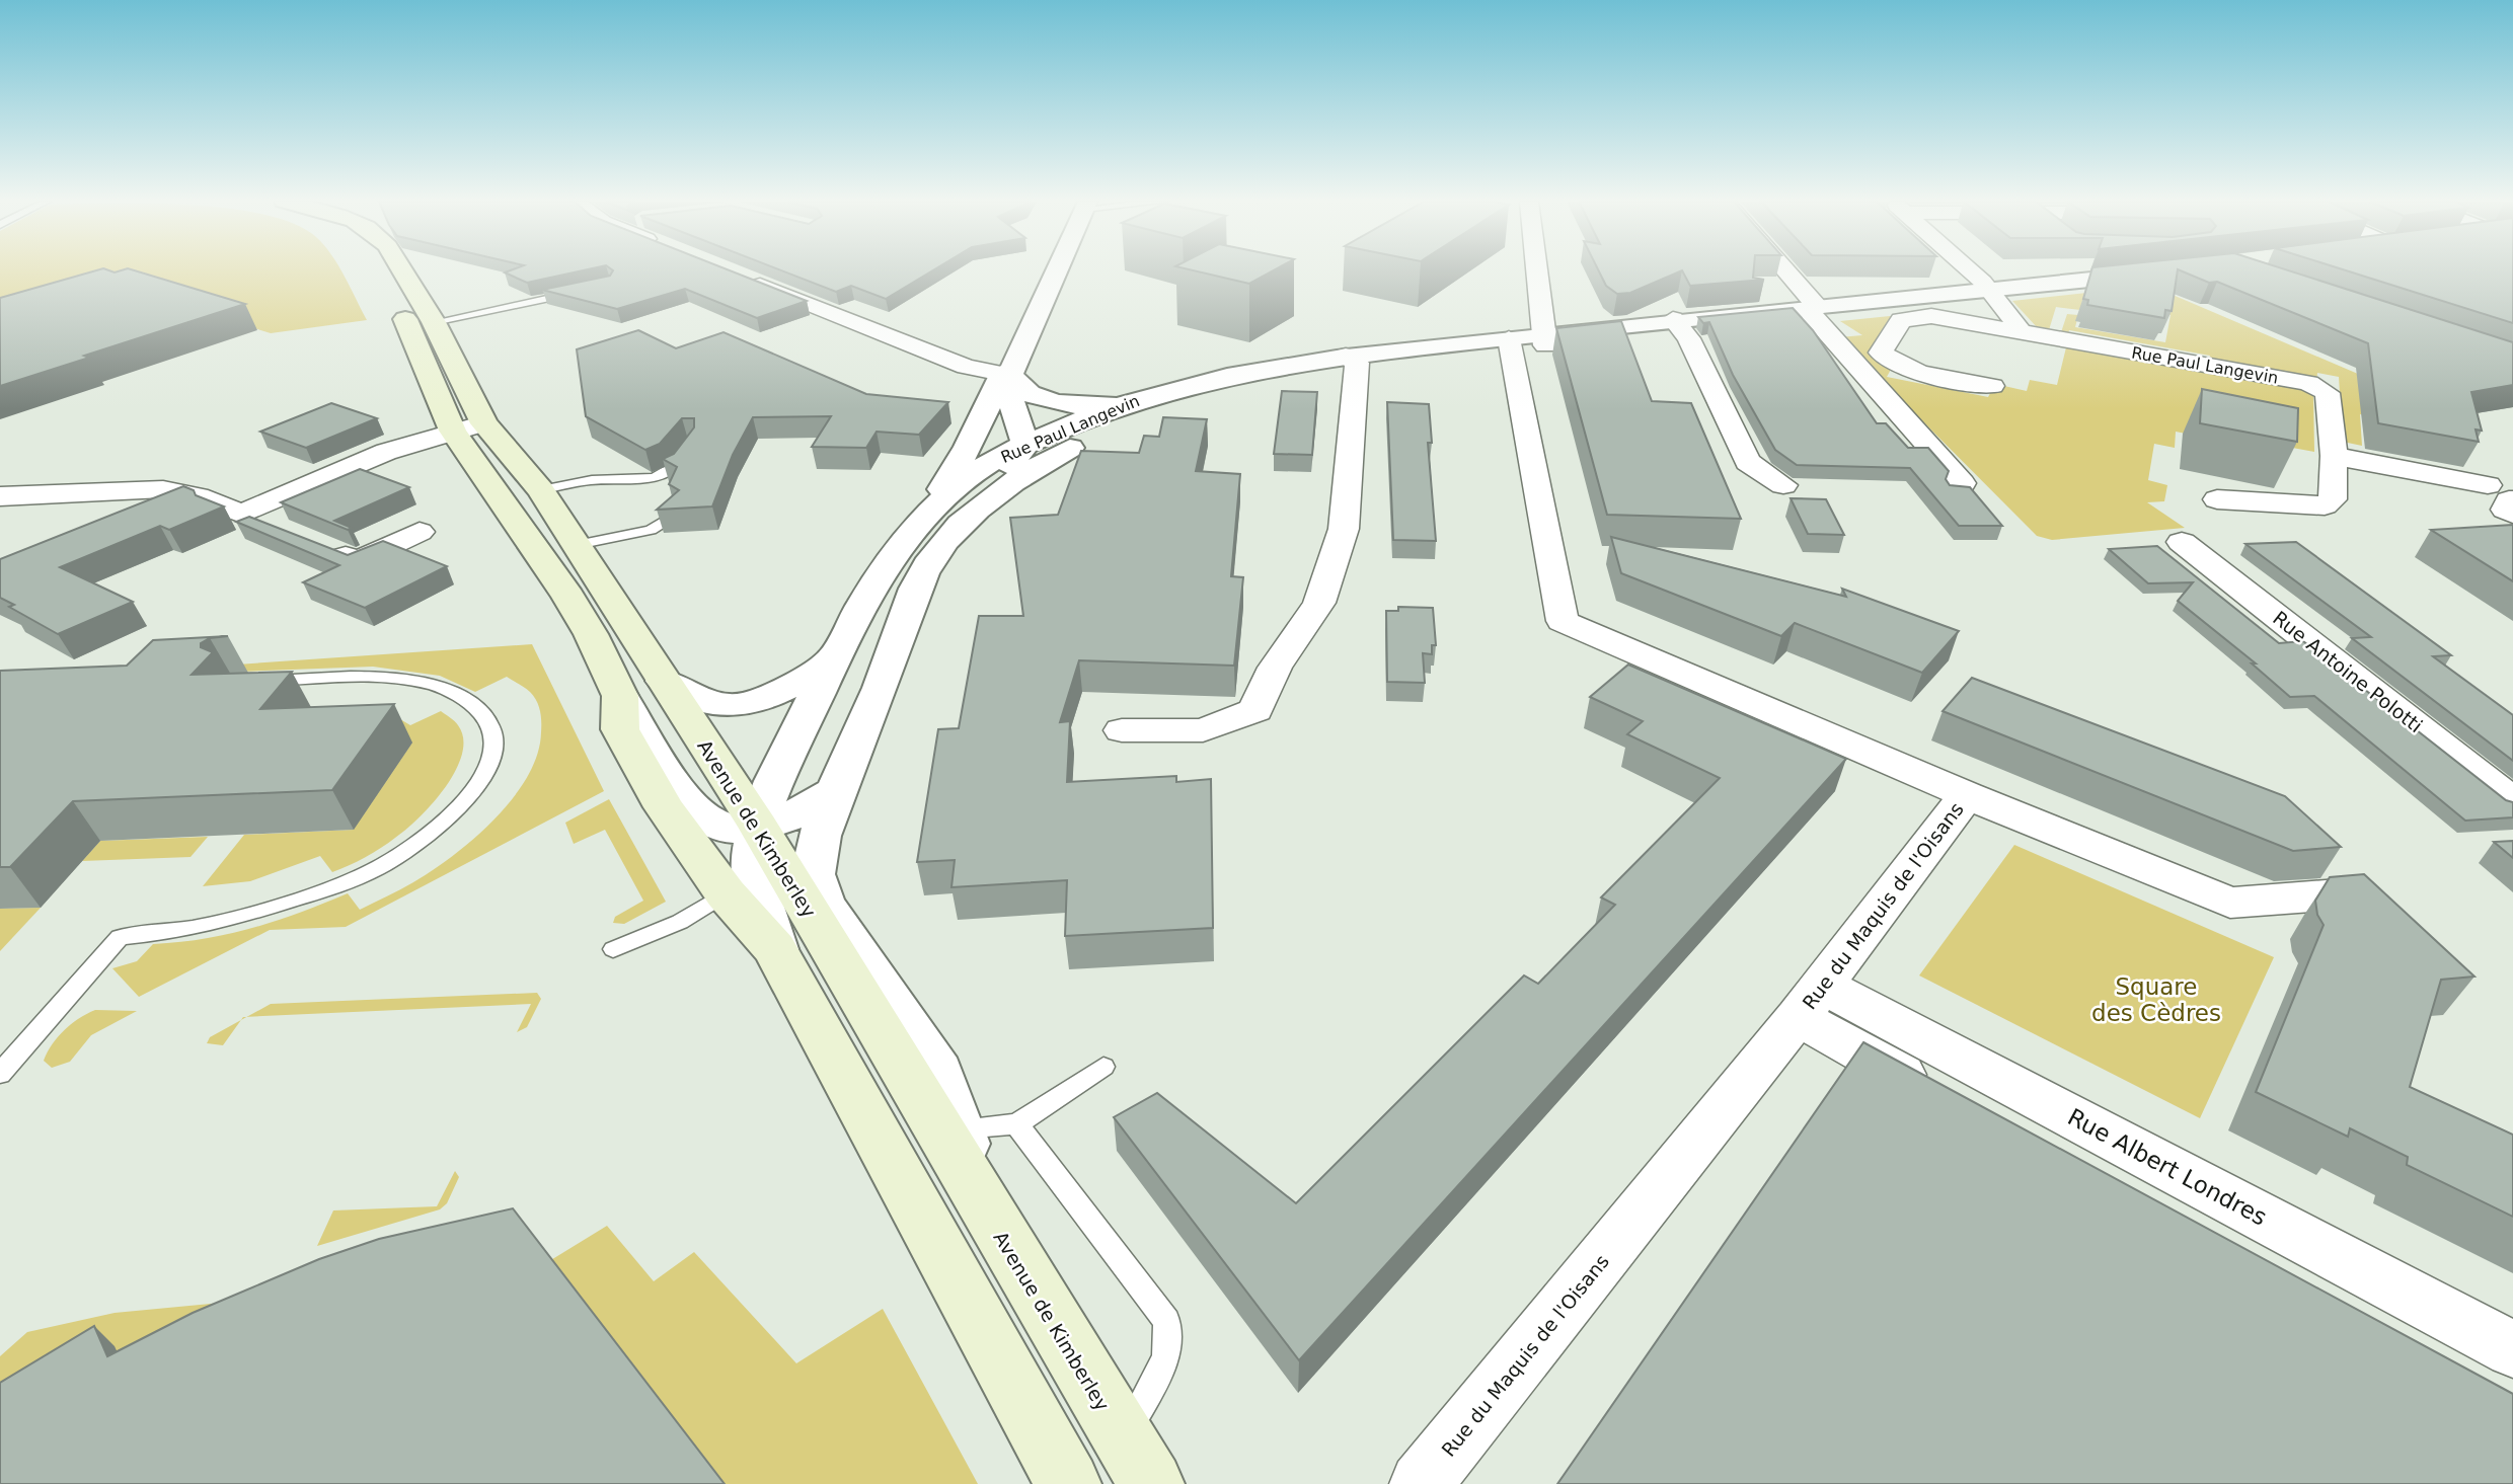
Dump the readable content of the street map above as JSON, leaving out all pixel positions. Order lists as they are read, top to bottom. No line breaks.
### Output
{"streets":{"main road":["Avenue de Kimberley"],"street":["Rue Paul Langevin","Rue Antoine Polotti","Rue du Maquis de l'Oisans","Rue Albert Londres"]},"crossings":[["Rue Paul Langevin","Rue du Maquis de l'Oisans"],["Rue du Maquis de l'Oisans","Rue Albert Londres"]],"parks":["Square des Cèdres"]}
